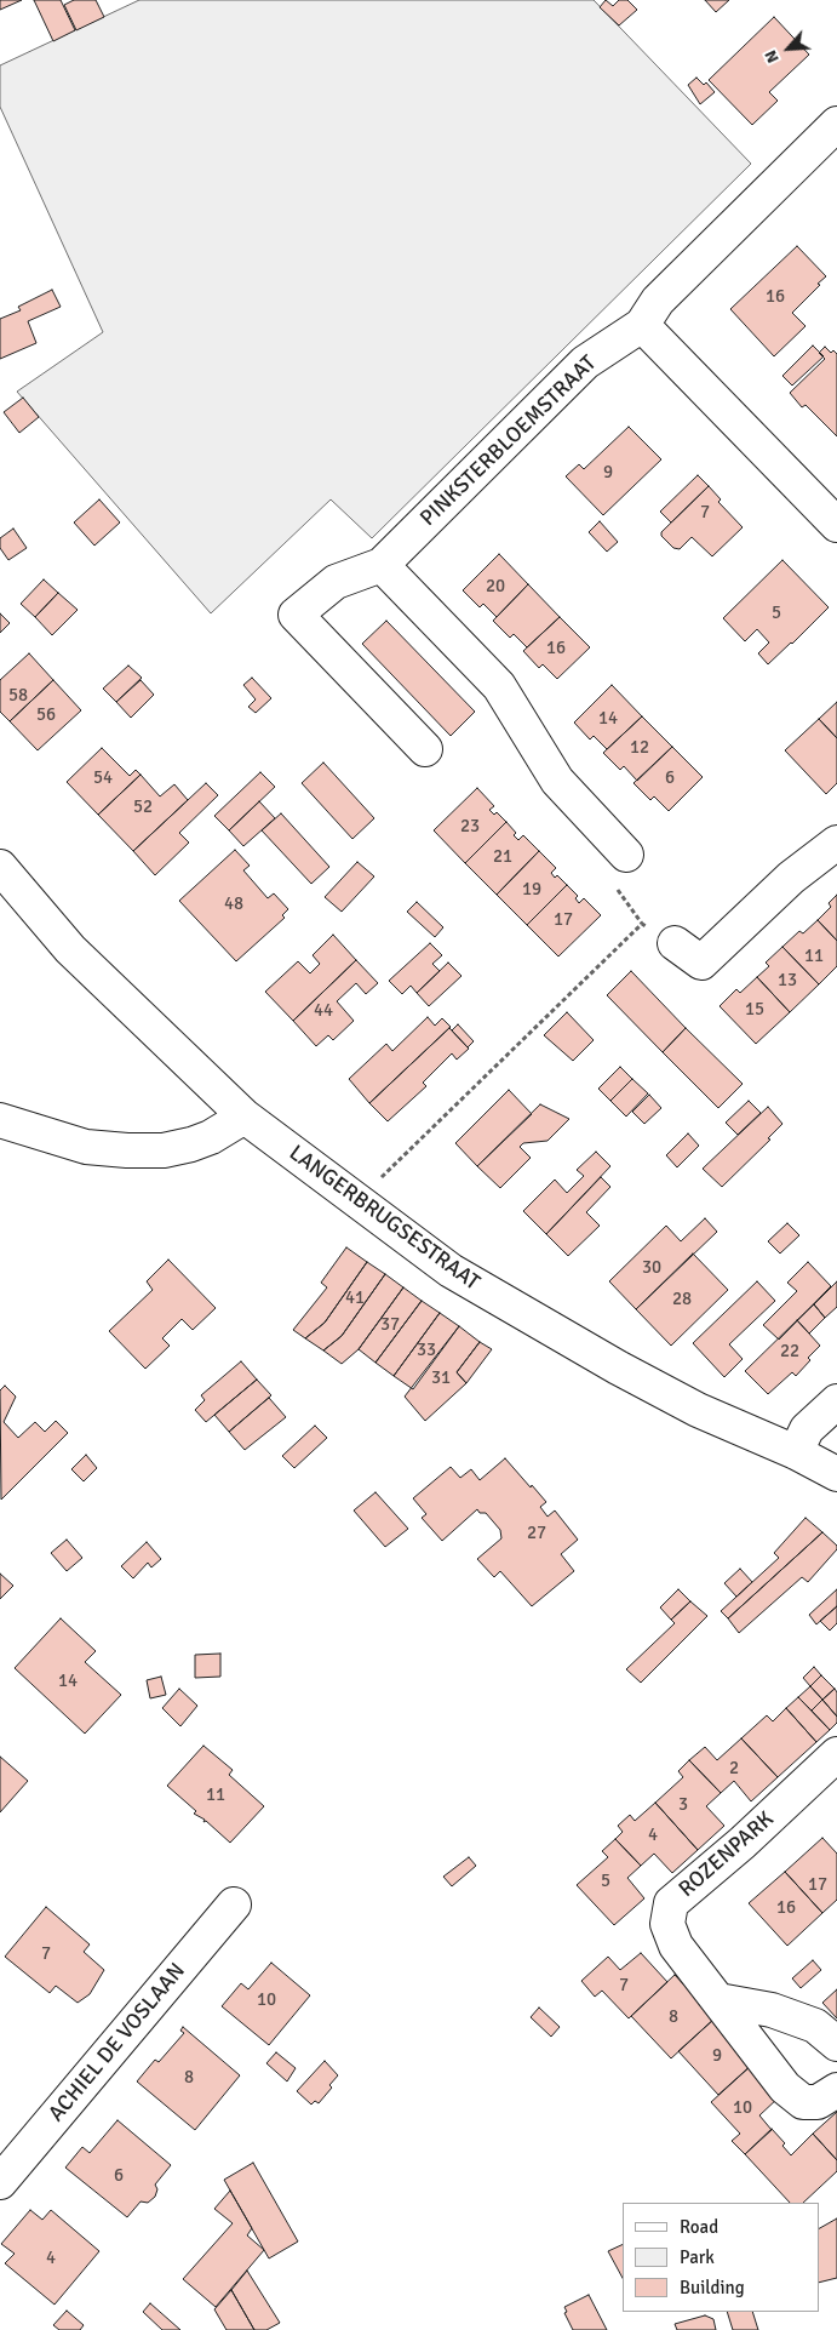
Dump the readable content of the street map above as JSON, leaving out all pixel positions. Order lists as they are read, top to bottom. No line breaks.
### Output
{"streets":{"street":["PINKSTERBLOEMSTRAAT","LANGERBRUGSESTRAAT","ROZENPARK","ACHIEL DE VOSLAAN"]},"house_numbers":["16","9","7","20","5","16","58","56","14","12","54","6","52","23","21","19","48","17","11","13","15","44","30","41","28","37","33","22","31","27","14","2","11","3","4","5","17","16","7","7","10","8","9","8","10","6","4"],"legend":["Road","Park","Building"],"north":"bottom left"}
